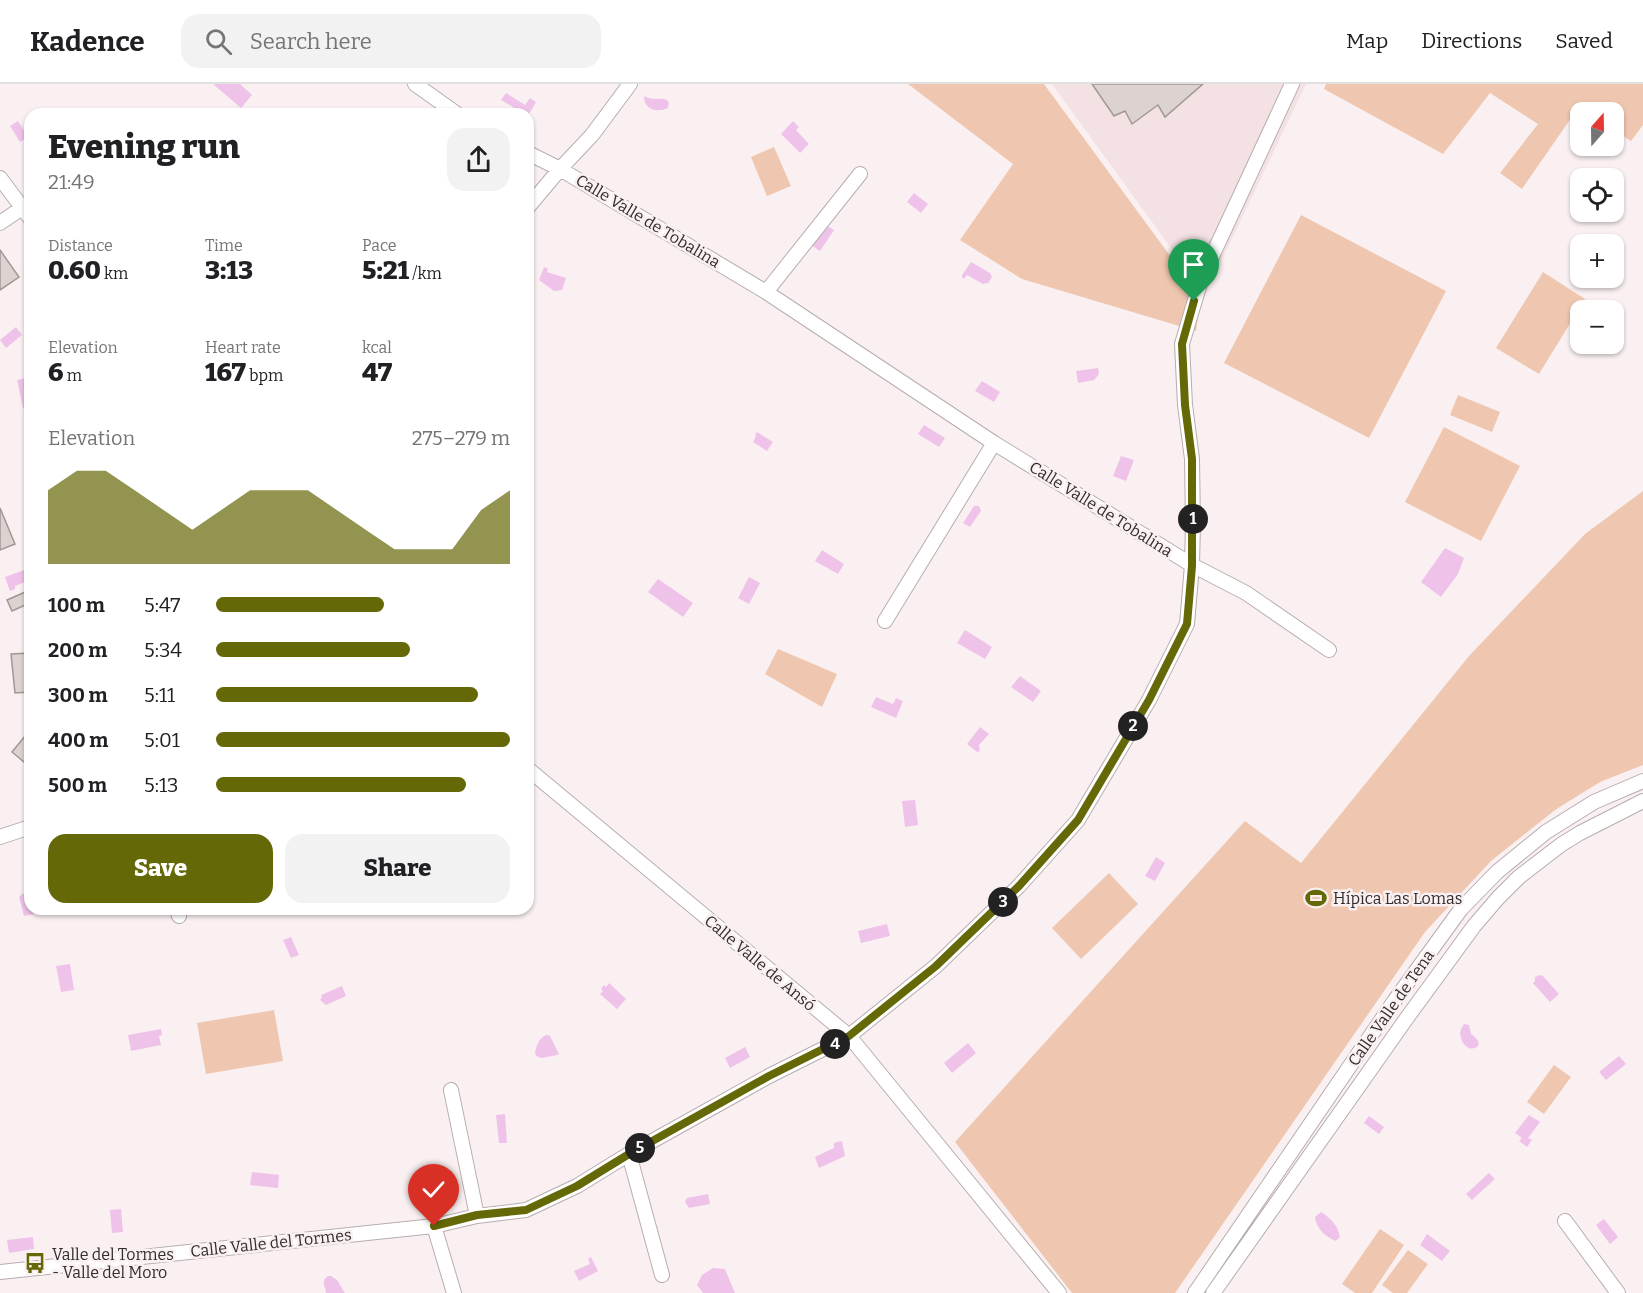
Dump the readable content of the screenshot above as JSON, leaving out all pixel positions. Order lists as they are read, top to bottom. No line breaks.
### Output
{"streets":{"street":["Calle Valle de Tobalina","Calle Valle de Ansó","Calle Valle de Tena","Calle Valle del Tormes"]},"crossings":[["Calle Valle de Tobalina","Calle Valle del Tormes"],["Calle Valle de Ansó","Calle Valle del Tormes"]],"places":{"sports":["Hípica Las Lomas"],"bus stop":["Valle del Tormes - Valle del Moro"]},"north":"top","page":{"header":"Kadence","search":"Search here","nav":["Map","Directions","Saved"],"map_buttons":["+","−"],"heading":["Evening run","21:49"],"stats":[["Distance","0.60 km"],["Time","3:13"],["Pace","5:21 /km"],["Elevation","6 m"],["Heart rate","167 bpm"],["kcal","47"]],"chart":["Elevation","275–279 m"],"pins":["1","2","3","4","5"],"list":[{"name":"100 m","note":"5:47"},{"name":"200 m","note":"5:34"},{"name":"300 m","note":"5:11"},{"name":"400 m","note":"5:01"},{"name":"500 m","note":"5:13"}],"buttons":["Save","Share"]}}
